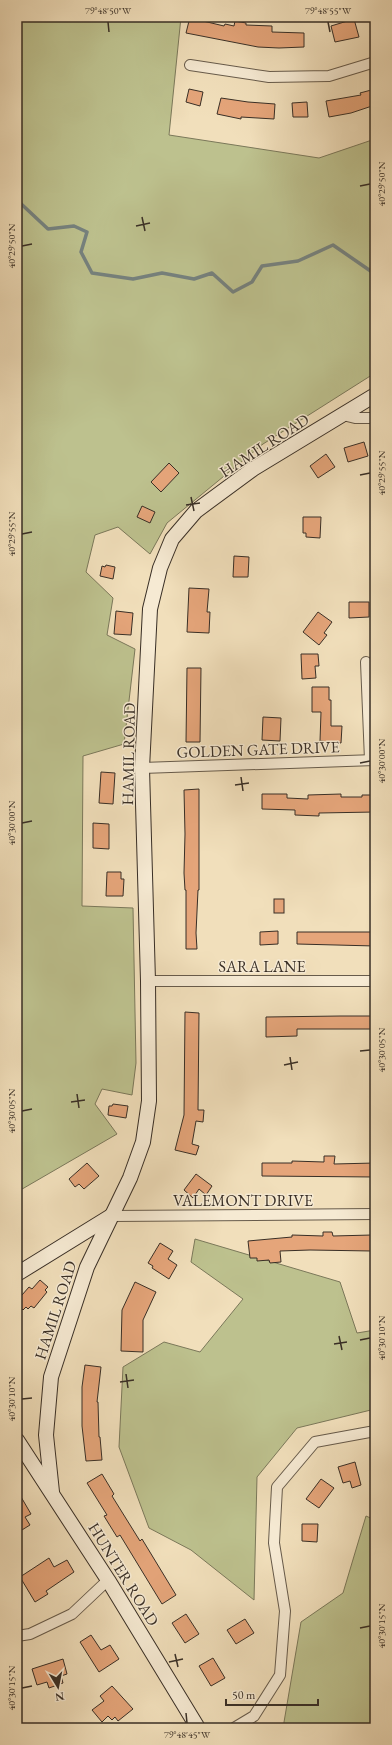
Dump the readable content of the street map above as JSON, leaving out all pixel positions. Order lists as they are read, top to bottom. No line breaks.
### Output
{"streets":{"street":["HAMIL ROAD","GOLDEN GATE DRIVE","SARA LANE","VALEMONT DRIVE","HUNTER ROAD"]},"crossings":[["HAMIL ROAD","GOLDEN GATE DRIVE"],["HAMIL ROAD","SARA LANE"],["HAMIL ROAD","VALEMONT DRIVE"],["HAMIL ROAD","HUNTER ROAD"]],"scale_bar":"50 m","north":"bottom","coordinates":["79°48'50\"W","79°48'55\"W","40°29'50\"N","40°29'55\"N","40°30'00\"N","40°30'05\"N","40°30'10\"N","40°30'15\"N","79°48'45\"W"]}
